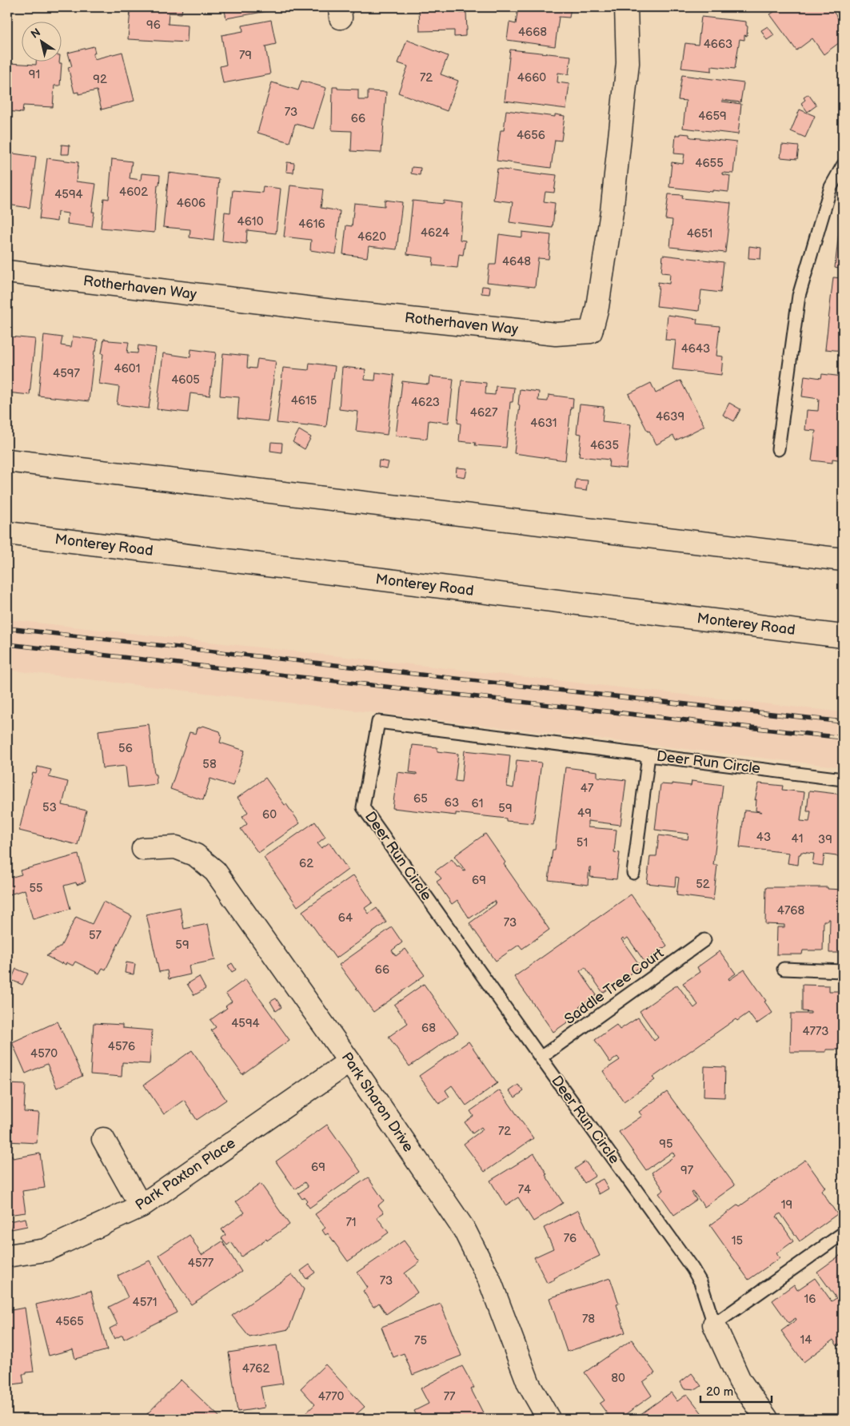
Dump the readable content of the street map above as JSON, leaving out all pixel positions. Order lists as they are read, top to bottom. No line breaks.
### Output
{"streets":{"street":["Rotherhaven Way","Monterey Road","Deer Run Circle","Park Sharon Drive","Park Paxton Place"],"lane":["Saddle Tree Court"]},"crossings":[["Deer Run Circle","Saddle Tree Court"],["Park Sharon Drive","Park Paxton Place"]],"house_numbers":["96","4668","4663","79","91","72","4660","92","73","4659","66","4656","4655","4602","4594","4606","4610","4616","4624","4651","4620","4648","4643","4601","4597","4605","4615","4623","4627","4639","4631","4635","56","58","47","65","63","61","53","59","49","60","43","41","39","51","62","69","52","55","4768","64","73","57","59","66","4594","68","4773","4576","4570","72","95","69","97","74","19","71","76","15","4577","73","16","4571","78","4565","14","75","4762","80","4770","77"],"scale_bar":"20 m","north":"top left"}
